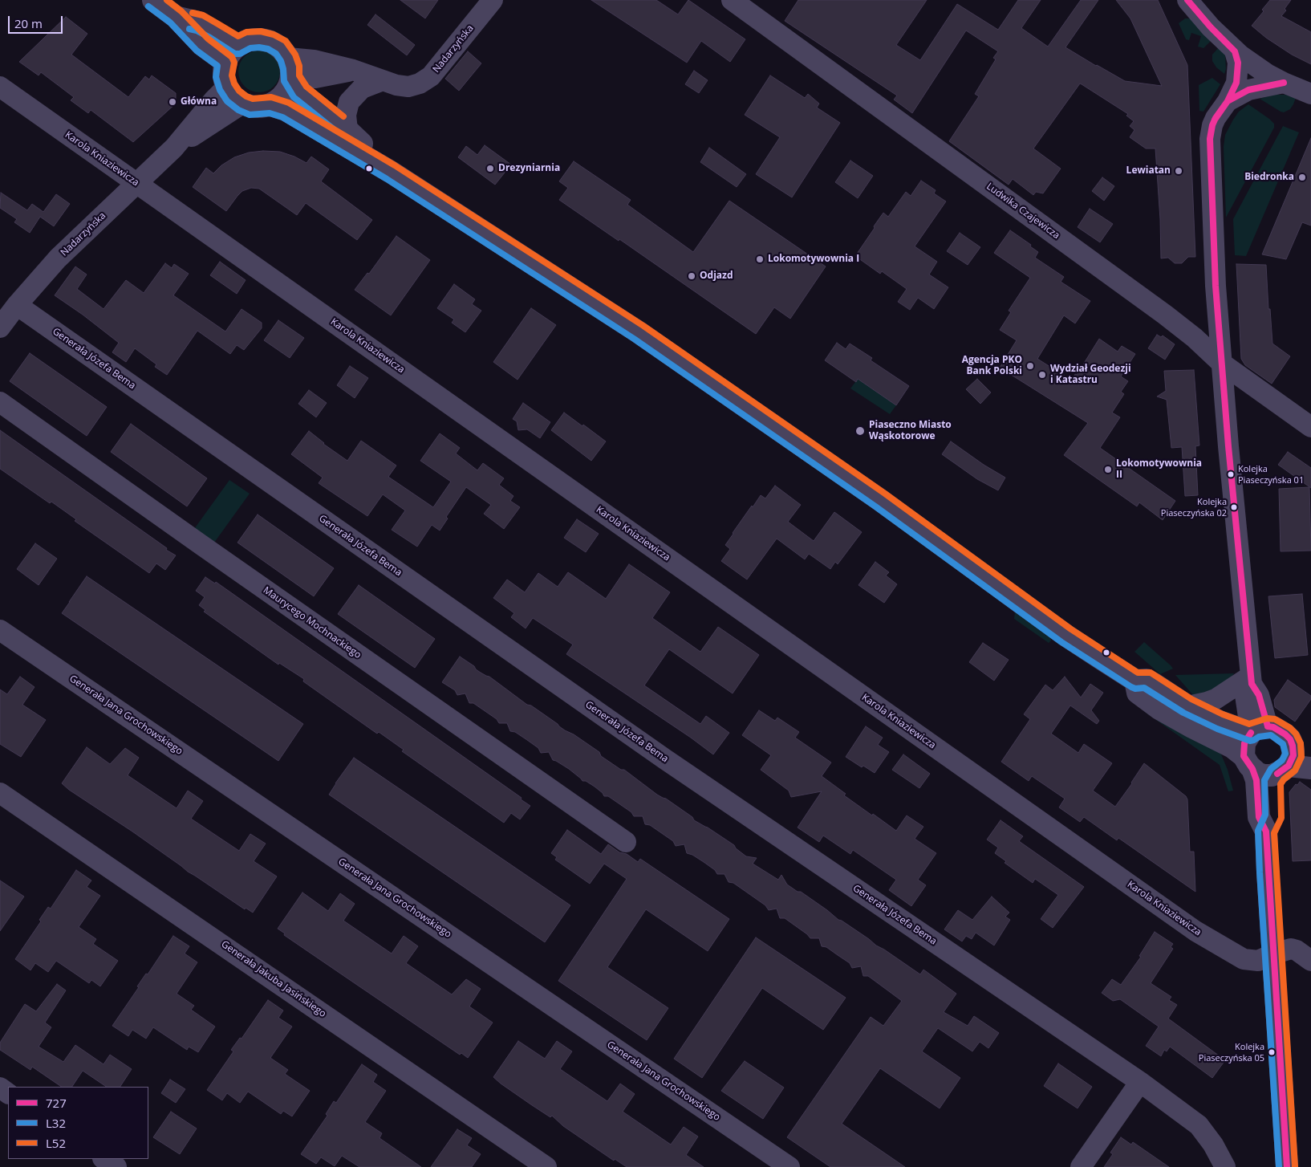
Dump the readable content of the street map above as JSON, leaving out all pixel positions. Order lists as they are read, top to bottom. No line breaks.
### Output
{"streets":{"street":["Nadarzyńska","Karola Kniaziewicza","Ludwika Czajewicza","Generała Józefa Bema","Maurycego Mochnackiego","Generała Jana Grochowskiego","Generała Jakuba Jasińskiego"]},"crossings":[["Nadarzyńska","Karola Kniaziewicza"],["Nadarzyńska","Generała Józefa Bema"]],"places":["Główna","Drezyniarnia","Lewiatan","Biedronka","Lokomotywownia I","Odjazd","Agencja PKO Bank Polski","Wydział Geodezji i Katastru","Piaseczno Miasto Wąskotorowe","Lokomotywownia II","Kolejka Piaseczyńska 01","Kolejka Piaseczyńska 02","Kolejka Piaseczyńska 05"],"lines":["transit line 727","transit line L52","transit line L32"],"legend":["727","L32","L52"],"scale_bar":"20 m"}
